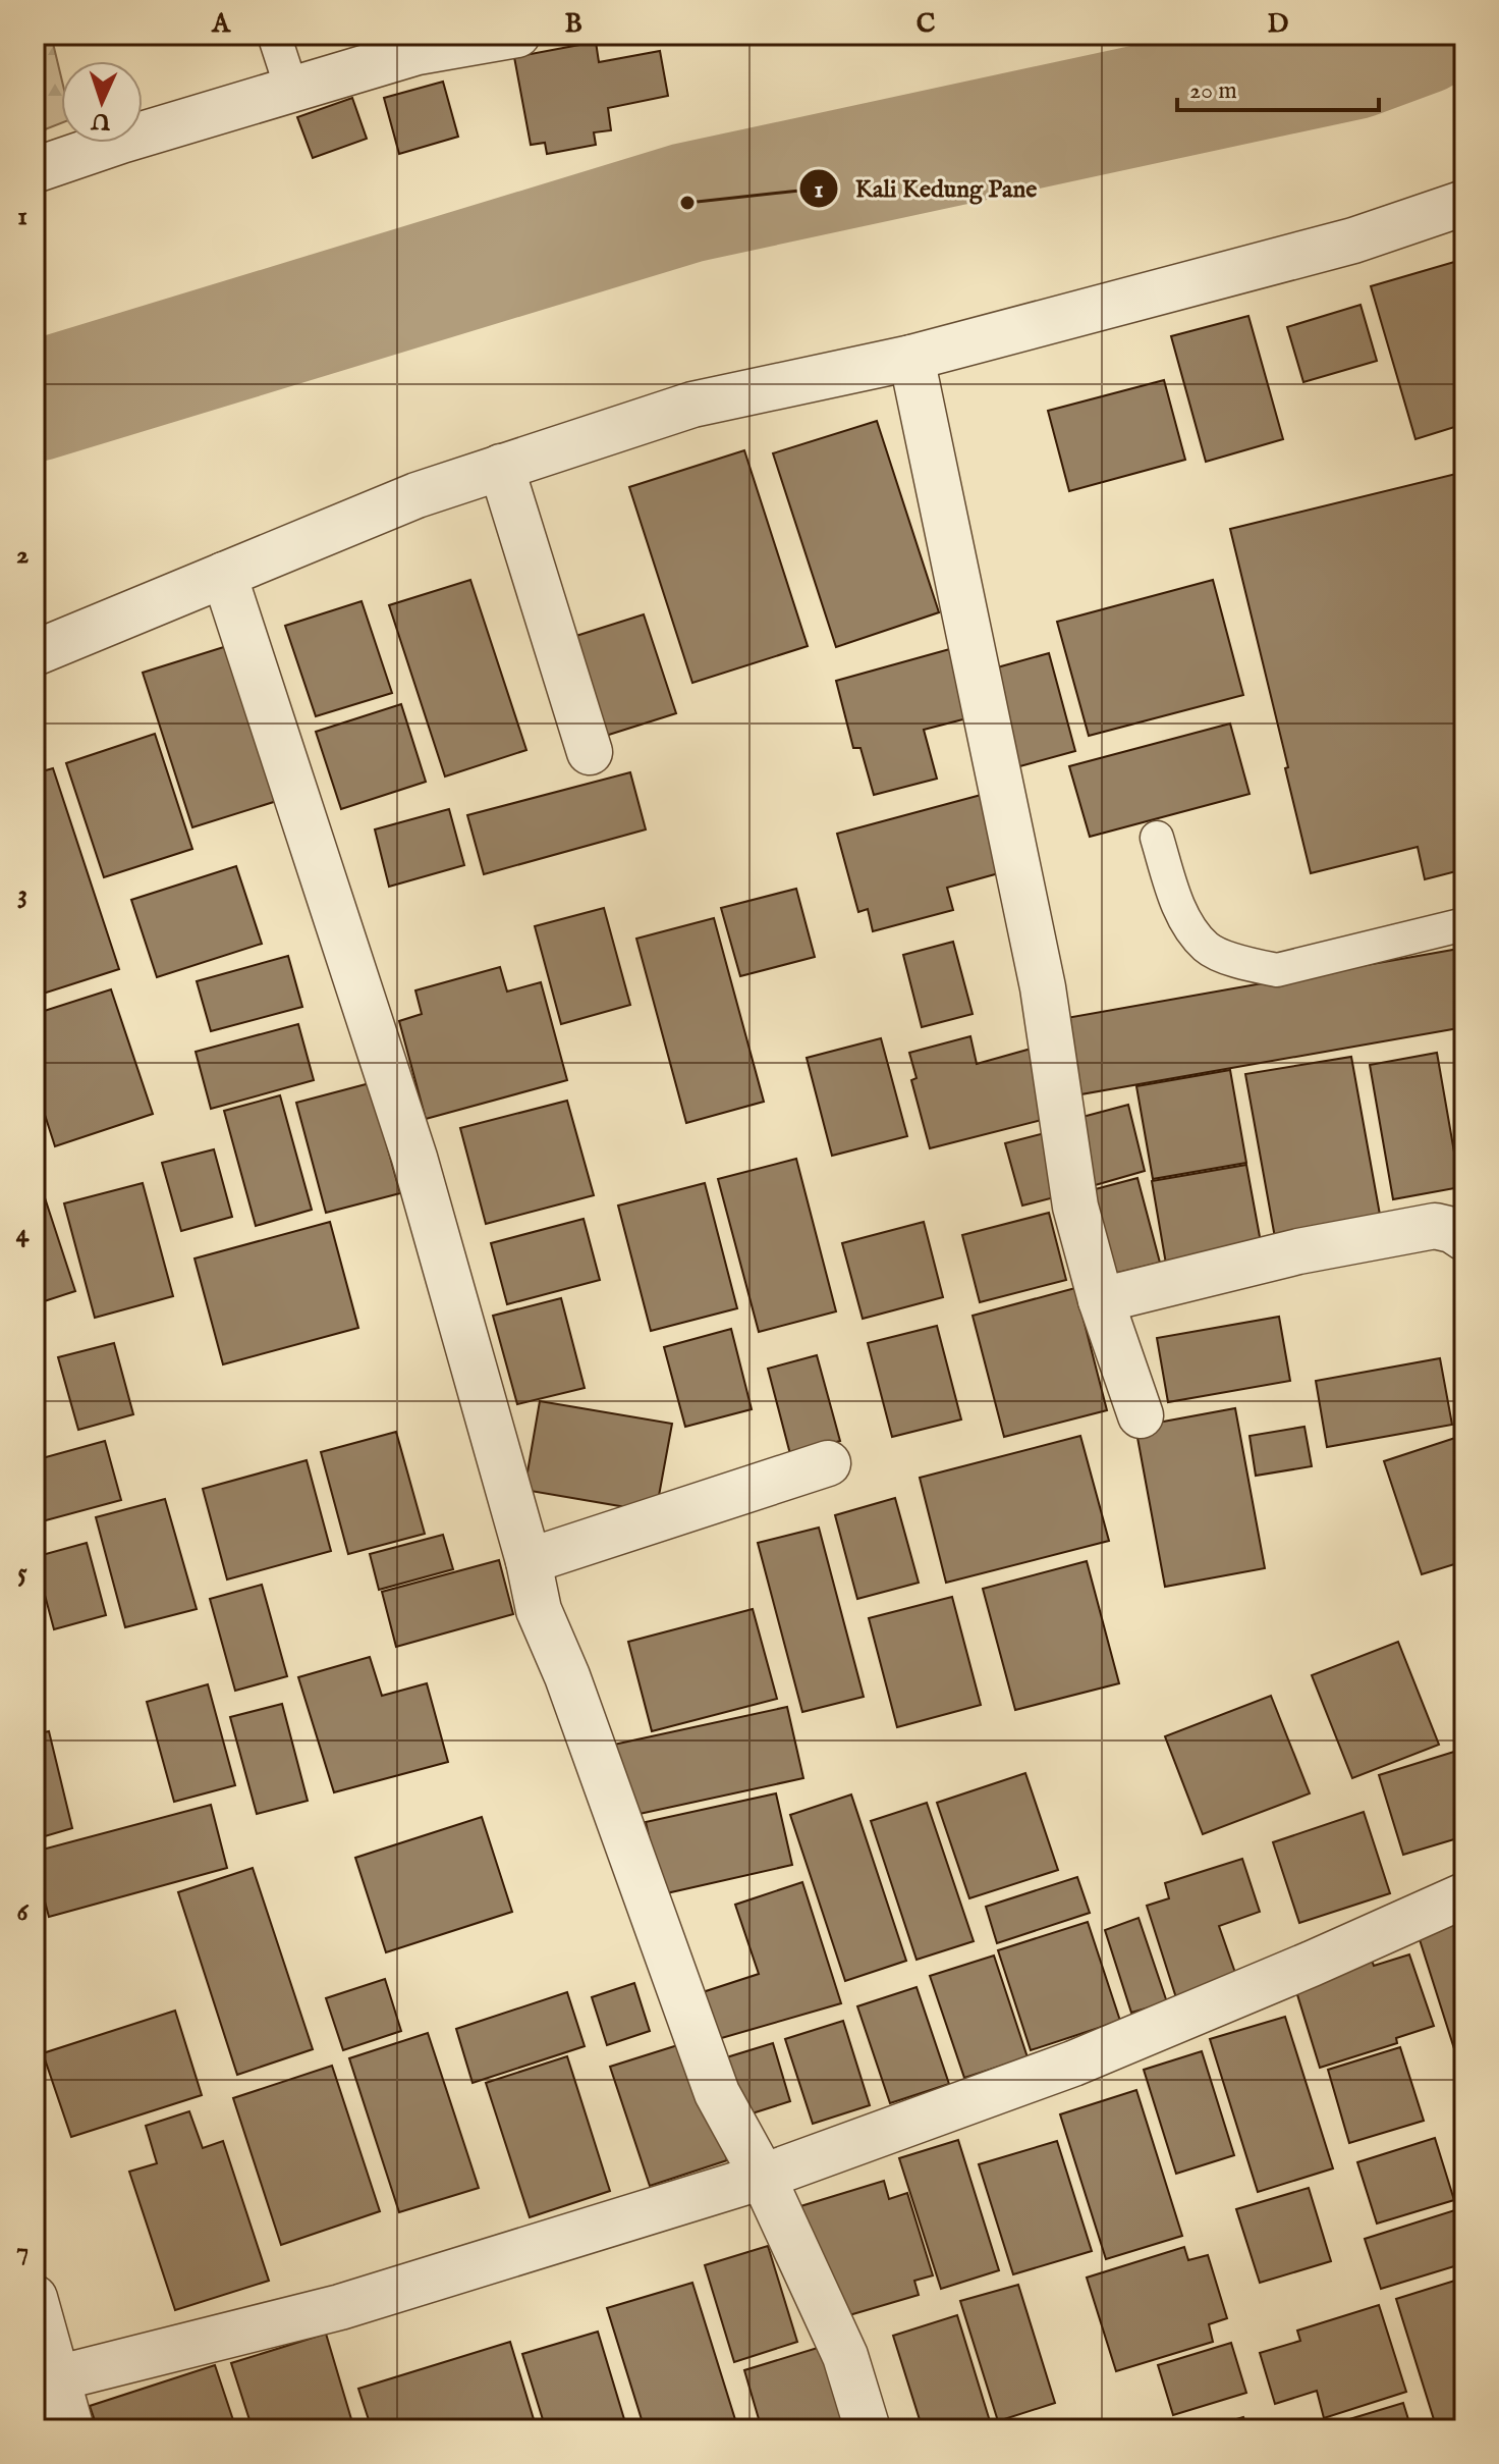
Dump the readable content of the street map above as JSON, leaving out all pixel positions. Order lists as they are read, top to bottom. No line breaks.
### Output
{"places":["Kali Kedung Pane"],"scale_bar":"20 m","north":"bottom","grid":{"columns":["A","B","C","D"],"rows":["1","2","3","4","5","6","7"]}}
